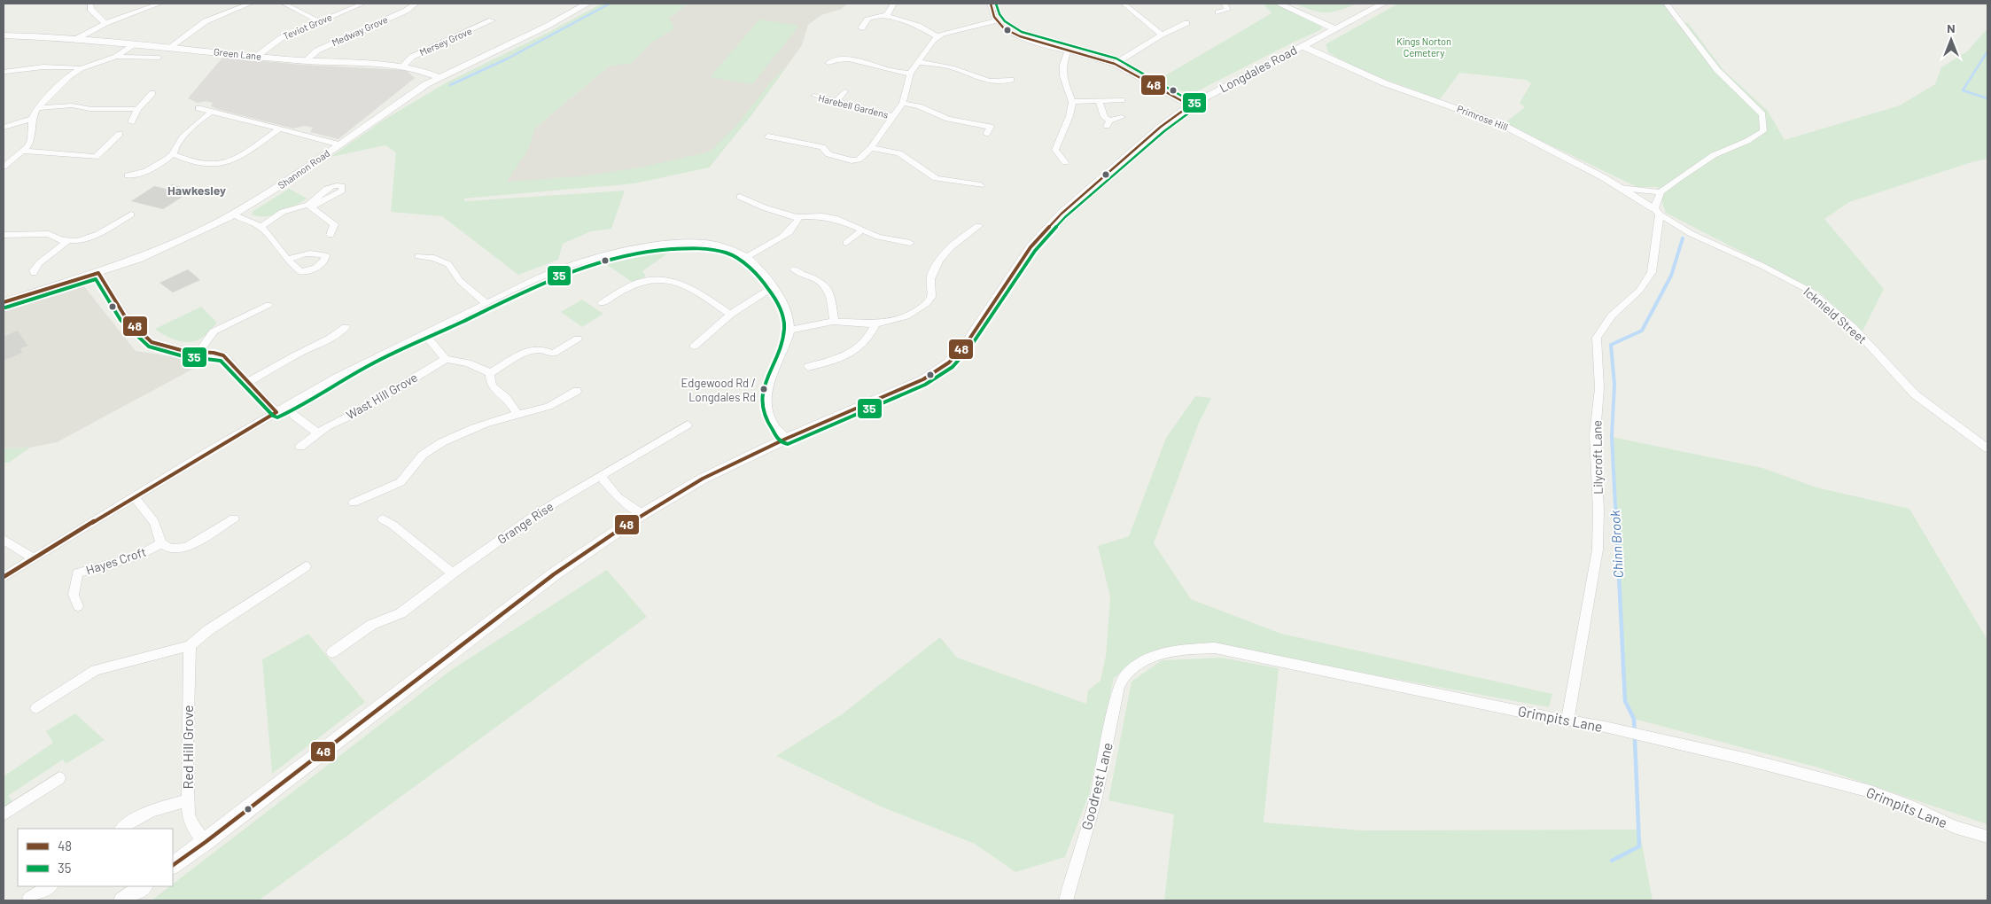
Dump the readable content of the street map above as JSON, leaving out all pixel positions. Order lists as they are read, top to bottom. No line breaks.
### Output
{"streets":{"street":["Teviot Grove","Medway Grove","Mersey Grove","Green Lane","Longdales Road","Harebell Gardens","Primrose Hill","Shannon Road","Icknield Street","Wast Hill Grove","Lilycroft Lane","Grange Rise","Hayes Croft","Grimpits Lane","Red Hill Grove","Goodrest Lane"]},"crossings":[["Teviot Grove","Green Lane"],["Medway Grove","Green Lane"],["Mersey Grove","Green Lane"],["Green Lane","Shannon Road"],["Longdales Road","Primrose Hill"],["Longdales Road","Red Hill Grove"],["Primrose Hill","Icknield Street"],["Primrose Hill","Lilycroft Lane"],["Icknield Street","Lilycroft Lane"],["Lilycroft Lane","Grimpits Lane"],["Grimpits Lane","Goodrest Lane"]],"districts":["Hawkesley"],"water":["Chinn Brook"],"parks":["Kings Norton Cemetery"],"places":["Edgewood Rd / Longdales Rd"],"lines":["transit line 48","transit line 35"],"legend":["48","35"],"north":"top"}
